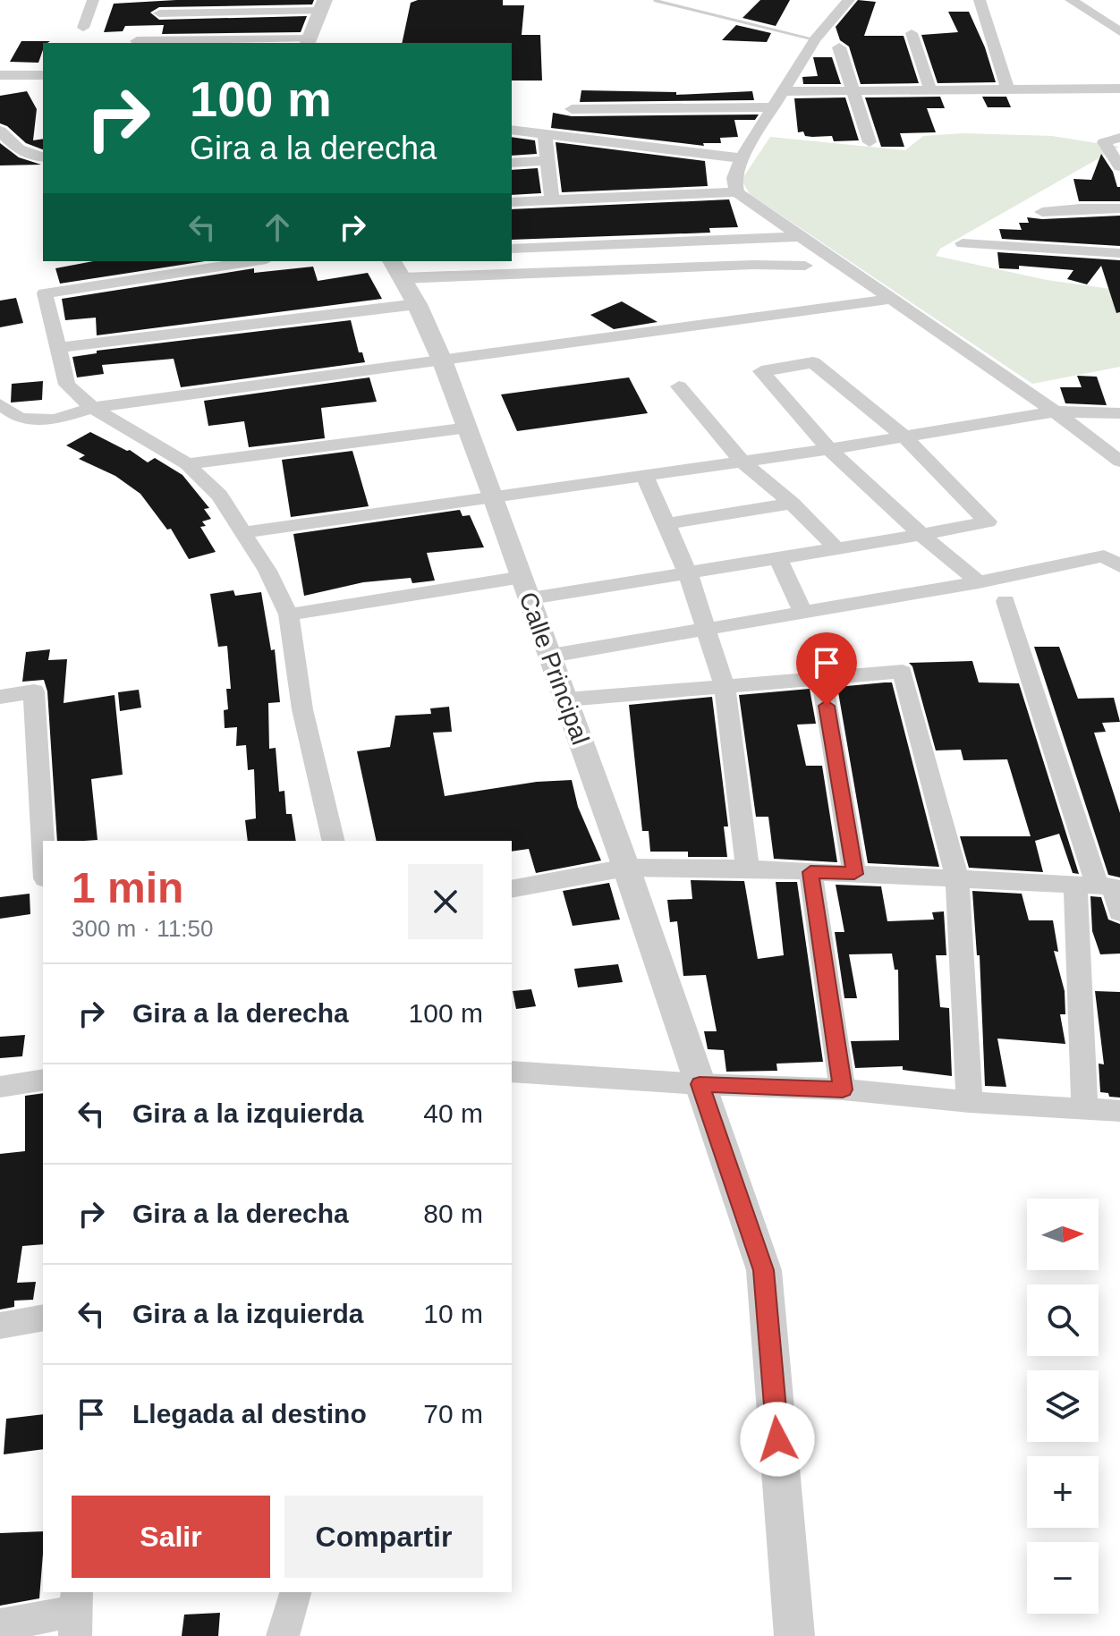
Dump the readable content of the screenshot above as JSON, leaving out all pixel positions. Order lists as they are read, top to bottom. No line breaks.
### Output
{"streets":{"street":["Calle Principal"]},"north":"right","page":{"turn":["100 m","Gira a la derecha"],"heading":["1 min","300 m · 11:50"],"list":[{"name":"Gira a la derecha","value":"100 m"},{"name":"Gira a la izquierda","value":"40 m"},{"name":"Gira a la derecha","value":"80 m"},{"name":"Gira a la izquierda","value":"10 m"},{"name":"Llegada al destino","value":"70 m"}],"map_buttons":["+","−"],"buttons":["Salir","Compartir"]}}
